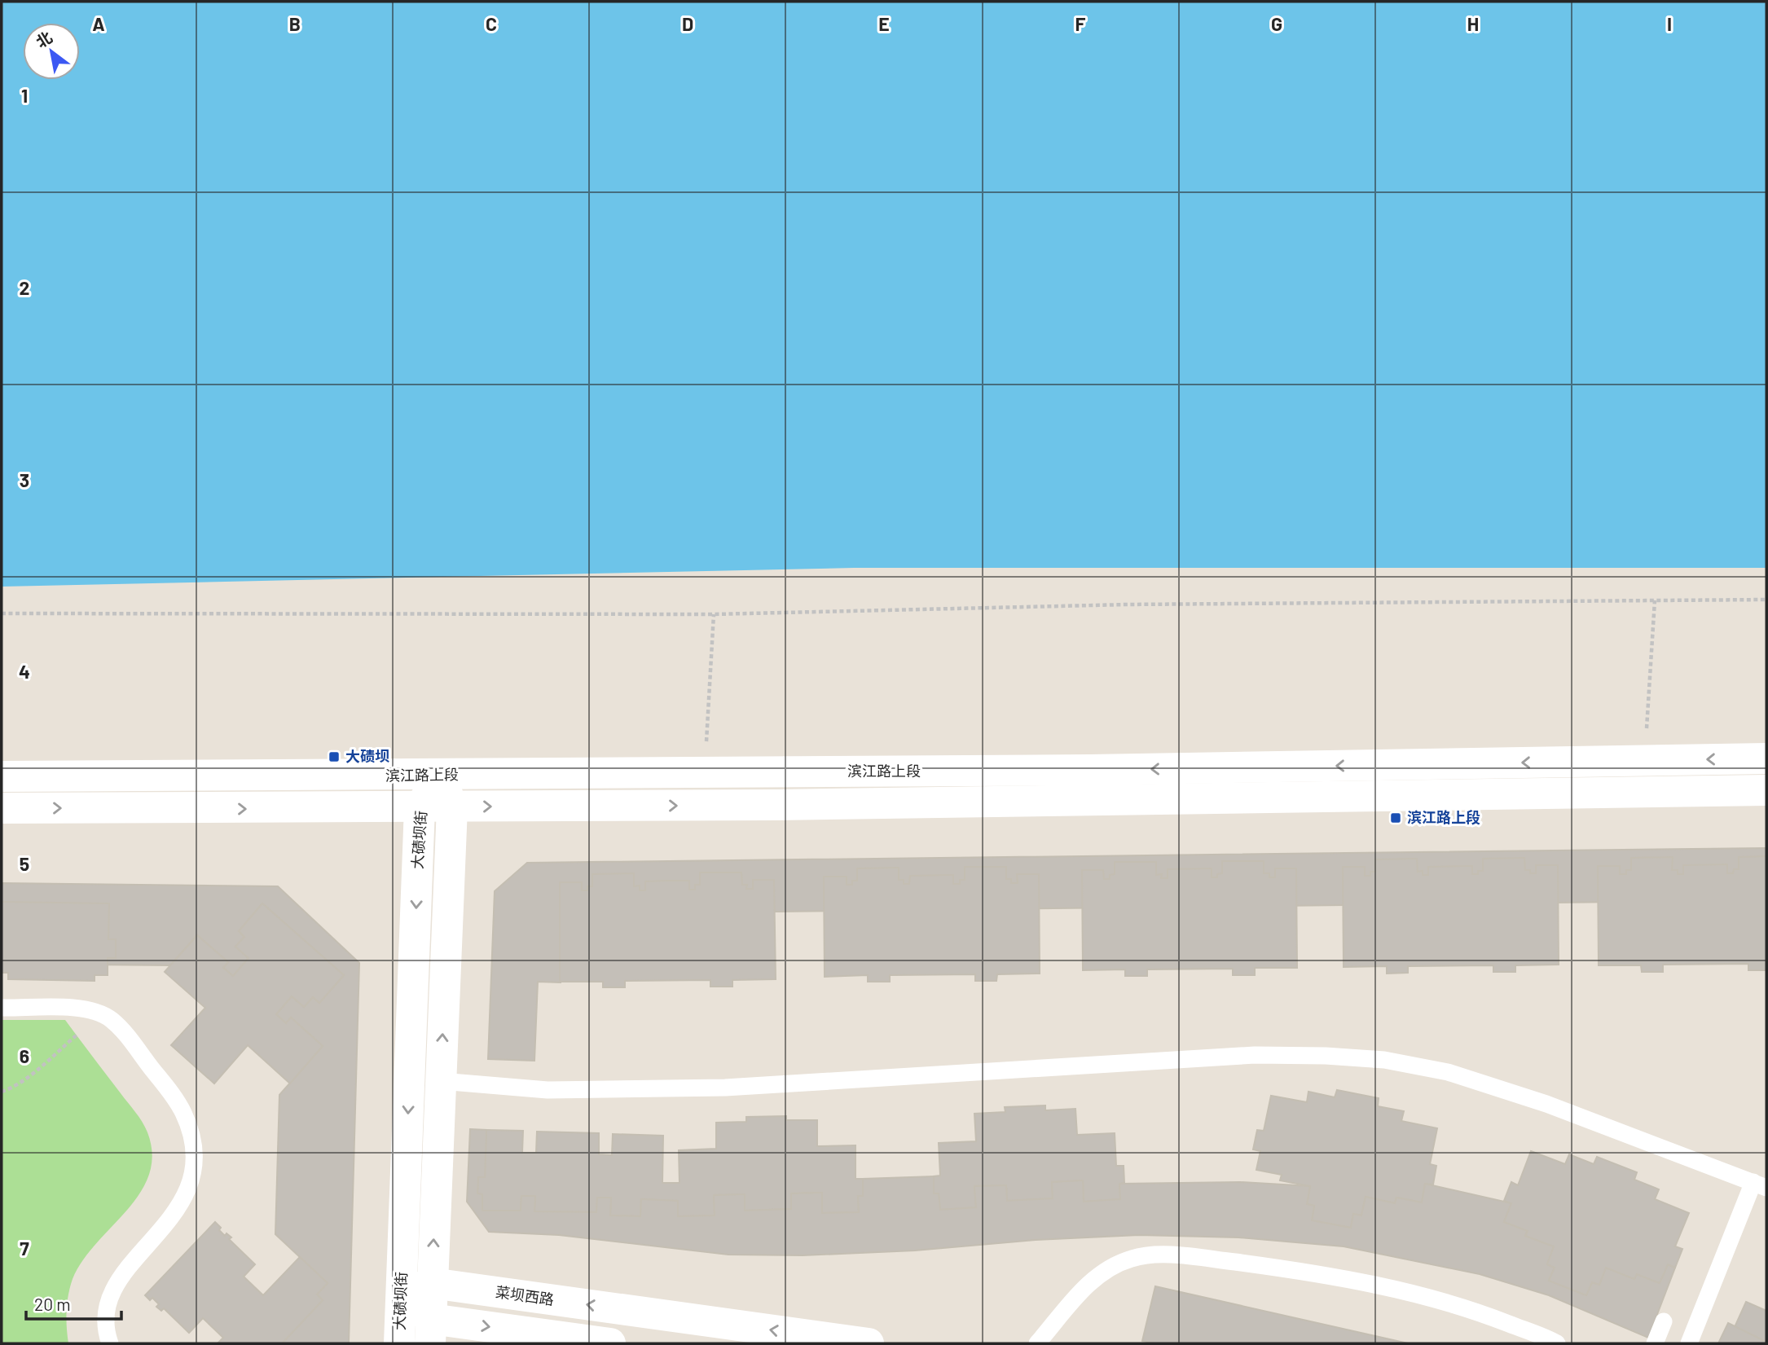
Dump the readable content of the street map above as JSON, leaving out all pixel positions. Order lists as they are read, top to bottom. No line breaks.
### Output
{"streets":{"main road":["滨江路上段","大碛坝街","菜坝西路"]},"crossings":[["滨江路上段","大碛坝街"],["大碛坝街","菜坝西路"]],"places":{"transit":["大碛坝","滨江路上段"]},"scale_bar":"20 m","north":"top left","grid":{"columns":["A","B","C","D","E","F","G","H","I"],"rows":["1","2","3","4","5","6","7"]}}
